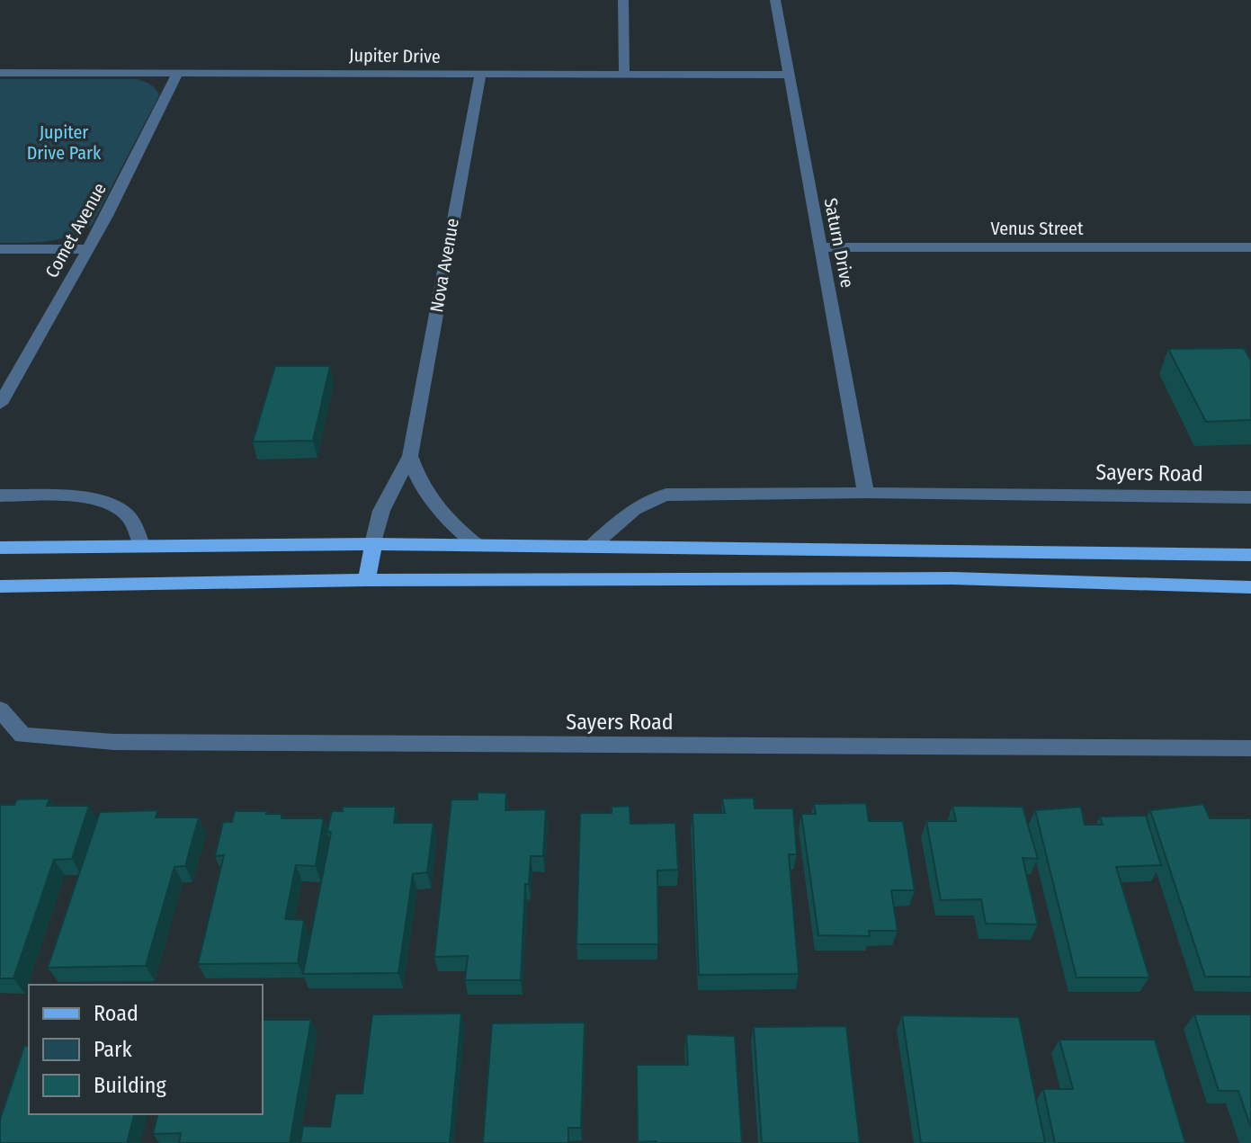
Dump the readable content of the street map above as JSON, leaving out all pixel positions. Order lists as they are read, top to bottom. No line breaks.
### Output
{"streets":{"street":["Jupiter Drive","Venus Street","Comet Avenue","Saturn Drive","Nova Avenue","Sayers Road"]},"crossings":[["Jupiter Drive","Comet Avenue"],["Jupiter Drive","Saturn Drive"],["Jupiter Drive","Nova Avenue"],["Venus Street","Saturn Drive"],["Saturn Drive","Sayers Road"]],"parks":["Jupiter Drive Park"],"legend":["Road","Park","Building"]}
